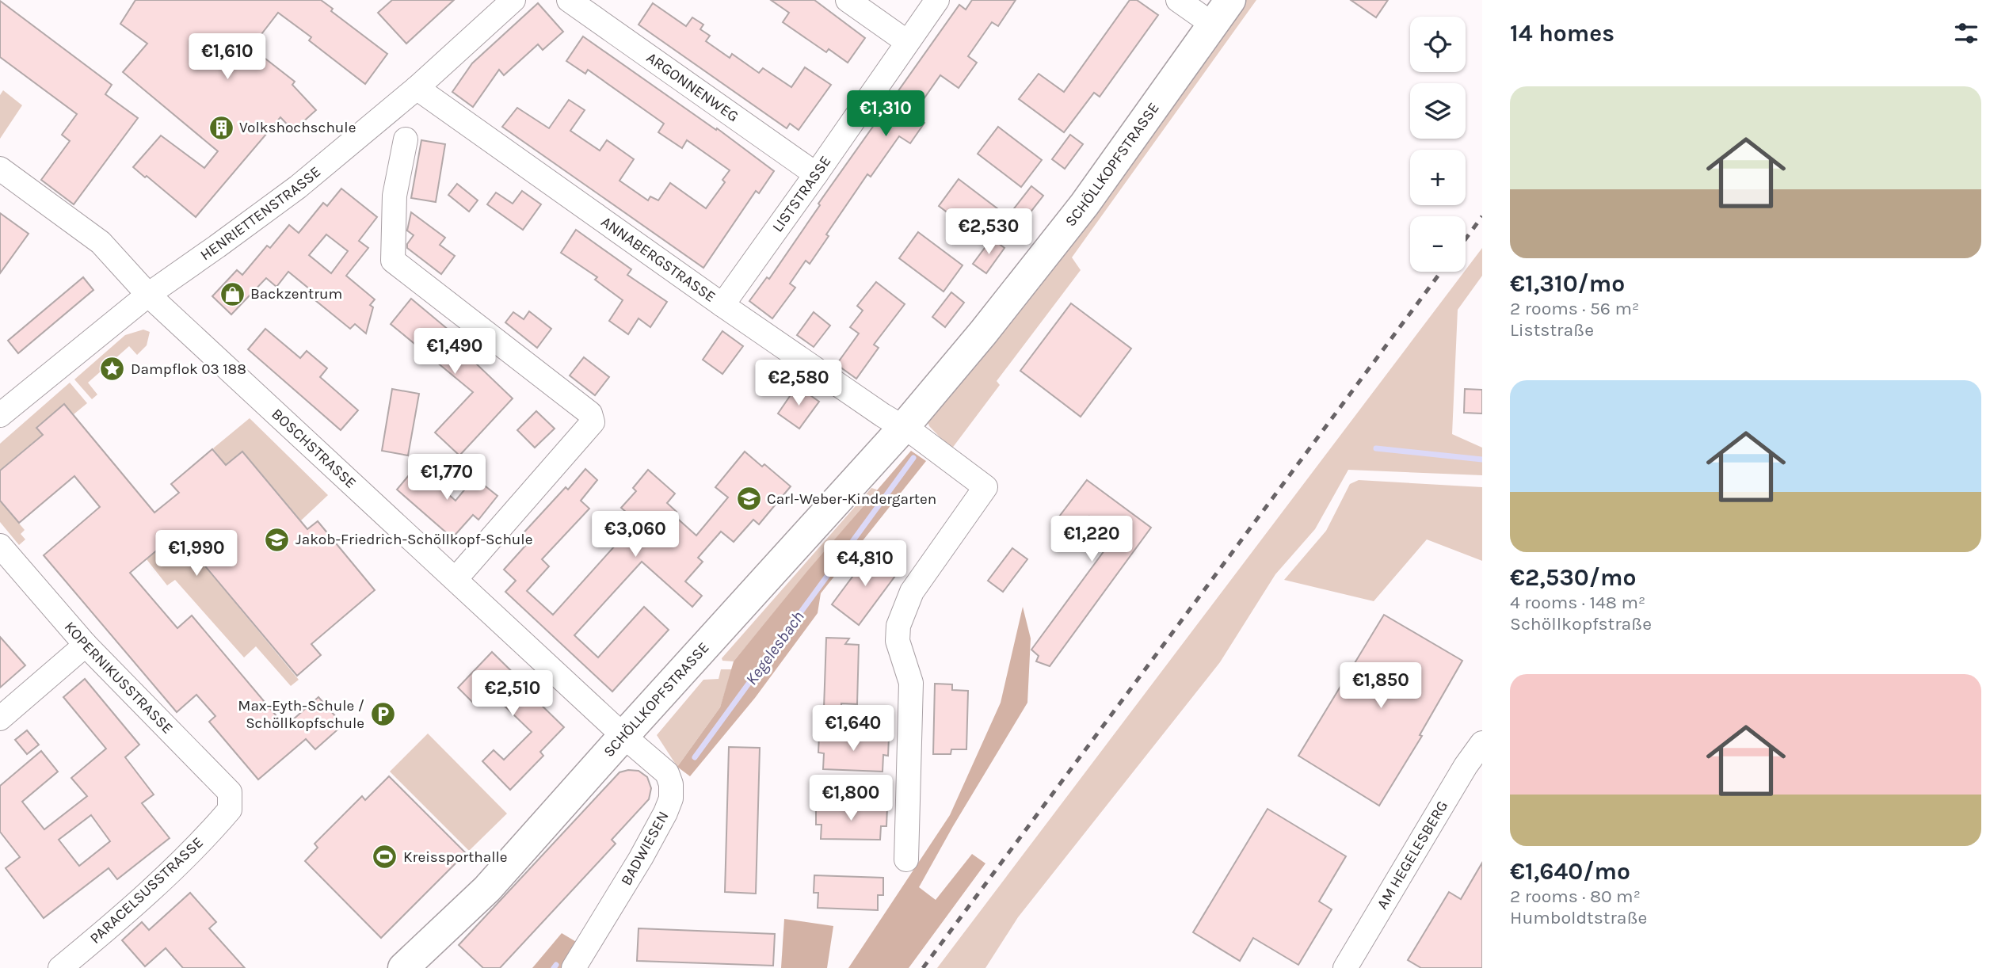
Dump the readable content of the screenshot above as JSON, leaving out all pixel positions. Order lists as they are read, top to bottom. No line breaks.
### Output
{"streets":{"main road":["SCHÖLLKOPFSTRASSE"],"street":["ARGONNENWEG","LISTSTRASSE","HENRIETTENSTRASSE","ANNABERGSTRASSE","BOSCHSTRASSE","KOPERNIKUSSTRASSE","BADWIESEN","AM HEGELESBERG","PARACELSUSSTRASSE"]},"crossings":[["ARGONNENWEG","LISTSTRASSE"],["SCHÖLLKOPFSTRASSE","ANNABERGSTRASSE"],["SCHÖLLKOPFSTRASSE","BOSCHSTRASSE"],["SCHÖLLKOPFSTRASSE","BADWIESEN"],["LISTSTRASSE","ANNABERGSTRASSE"],["HENRIETTENSTRASSE","ANNABERGSTRASSE"],["HENRIETTENSTRASSE","BOSCHSTRASSE"],["BOSCHSTRASSE","BADWIESEN"],["KOPERNIKUSSTRASSE","PARACELSUSSTRASSE"]],"water":["Kegelesbach"],"places":{"building":["Volkshochschule"],"shop":["Backzentrum"],"place":["Dampflok 03 188"],"school or university":["Carl-Weber-Kindergarten","Jakob-Friedrich-Schöllkopf-Schule"],"parking":["Max-Eyth-Schule / Schöllkopfschule"],"sports":["Kreissporthalle"]},"page":{"heading":"14 homes","map_buttons":["+","−"],"price":["€1,610","€1,310","€2,530","€1,490","€2,580","€1,770","€3,060","€1,220","€1,990","€4,810","€1,850","€2,510","€1,640","€1,800"],"list":[{"name":"€1,310/mo","note":"2 rooms · 56 m² · Liststraße"},{"name":"€2,530/mo","note":"4 rooms · 148 m² · Schöllkopfstraße"},{"name":"€1,640/mo","note":"2 rooms · 80 m² · Humboldtstraße"}]}}
